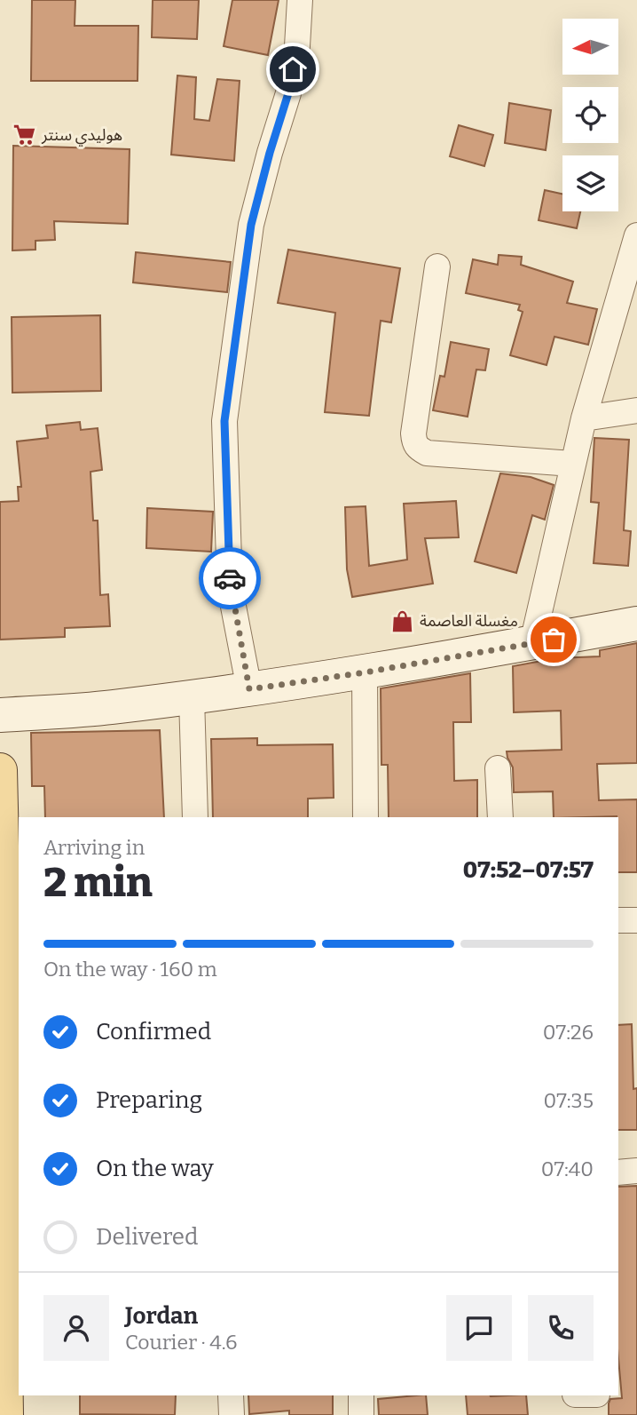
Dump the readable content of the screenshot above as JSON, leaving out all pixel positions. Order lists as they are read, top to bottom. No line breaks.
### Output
{"places":{"supermarket":["هوليدي سنتر"],"shop":["مغسلة العاصمة"]},"north":"left","page":{"heading":["2 min","Arriving in","07:52–07:57"],"panel":["Jordan","Courier · 4.6"],"bar":"On the way · 160 m","list":[["Confirmed","07:26"],["Preparing","07:35"],["On the way","07:40"],"Delivered"]}}
